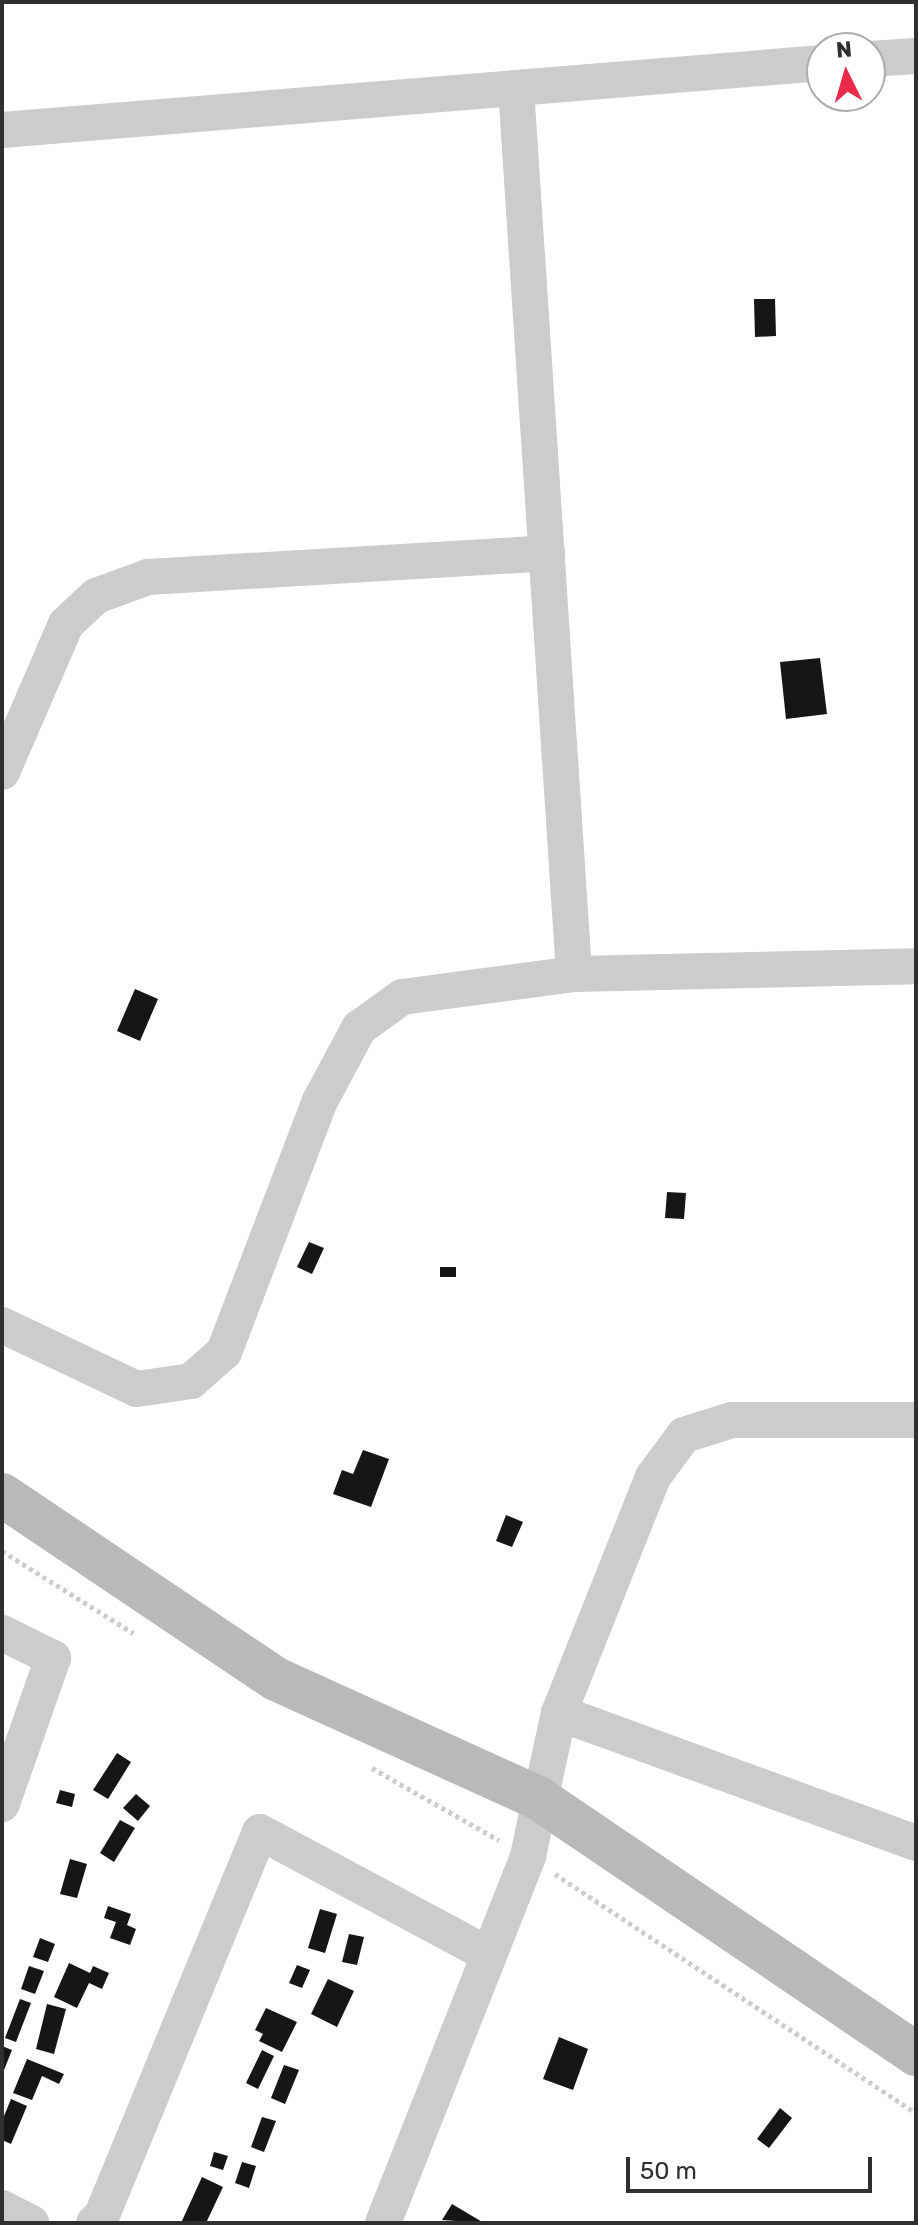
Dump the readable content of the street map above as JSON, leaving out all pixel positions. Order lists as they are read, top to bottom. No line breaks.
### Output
{"scale_bar":"50 m","north":"top"}
